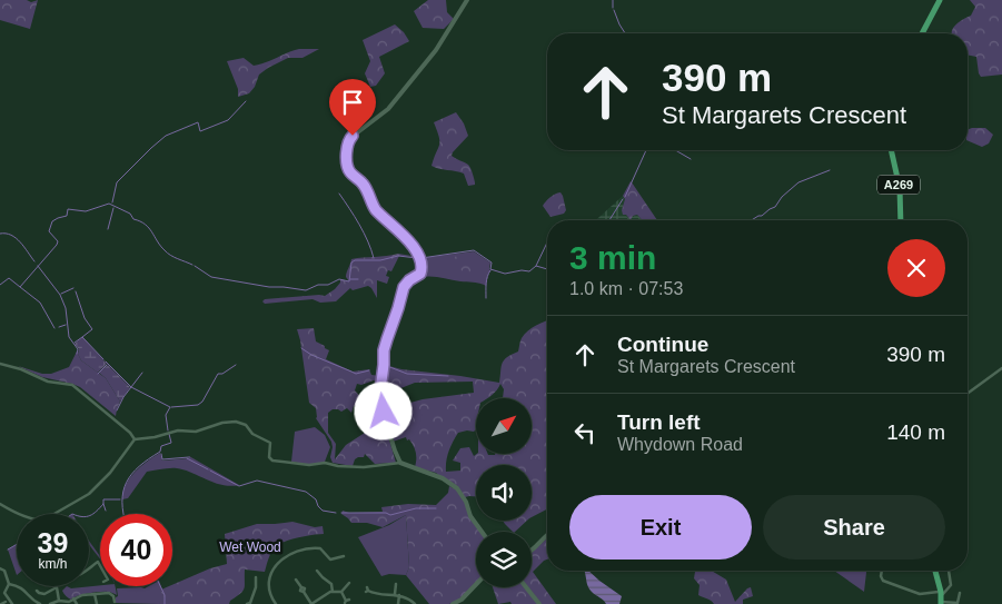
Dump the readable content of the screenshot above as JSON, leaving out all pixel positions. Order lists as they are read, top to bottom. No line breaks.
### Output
{"streets":{"main road":["A269"]},"parks":["Wet Wood"],"north":"top right","page":{"turn":["390 m","St Margarets Crescent"],"heading":["3 min","1.0 km · 07:53"],"list":[{"name":"Continue","note":"St Margarets Crescent","value":"390 m"},{"name":"Turn left","note":"Whydown Road","value":"140 m"}],"buttons":["Exit","Share"],"speed":"39 km/h","limit":"40"}}
